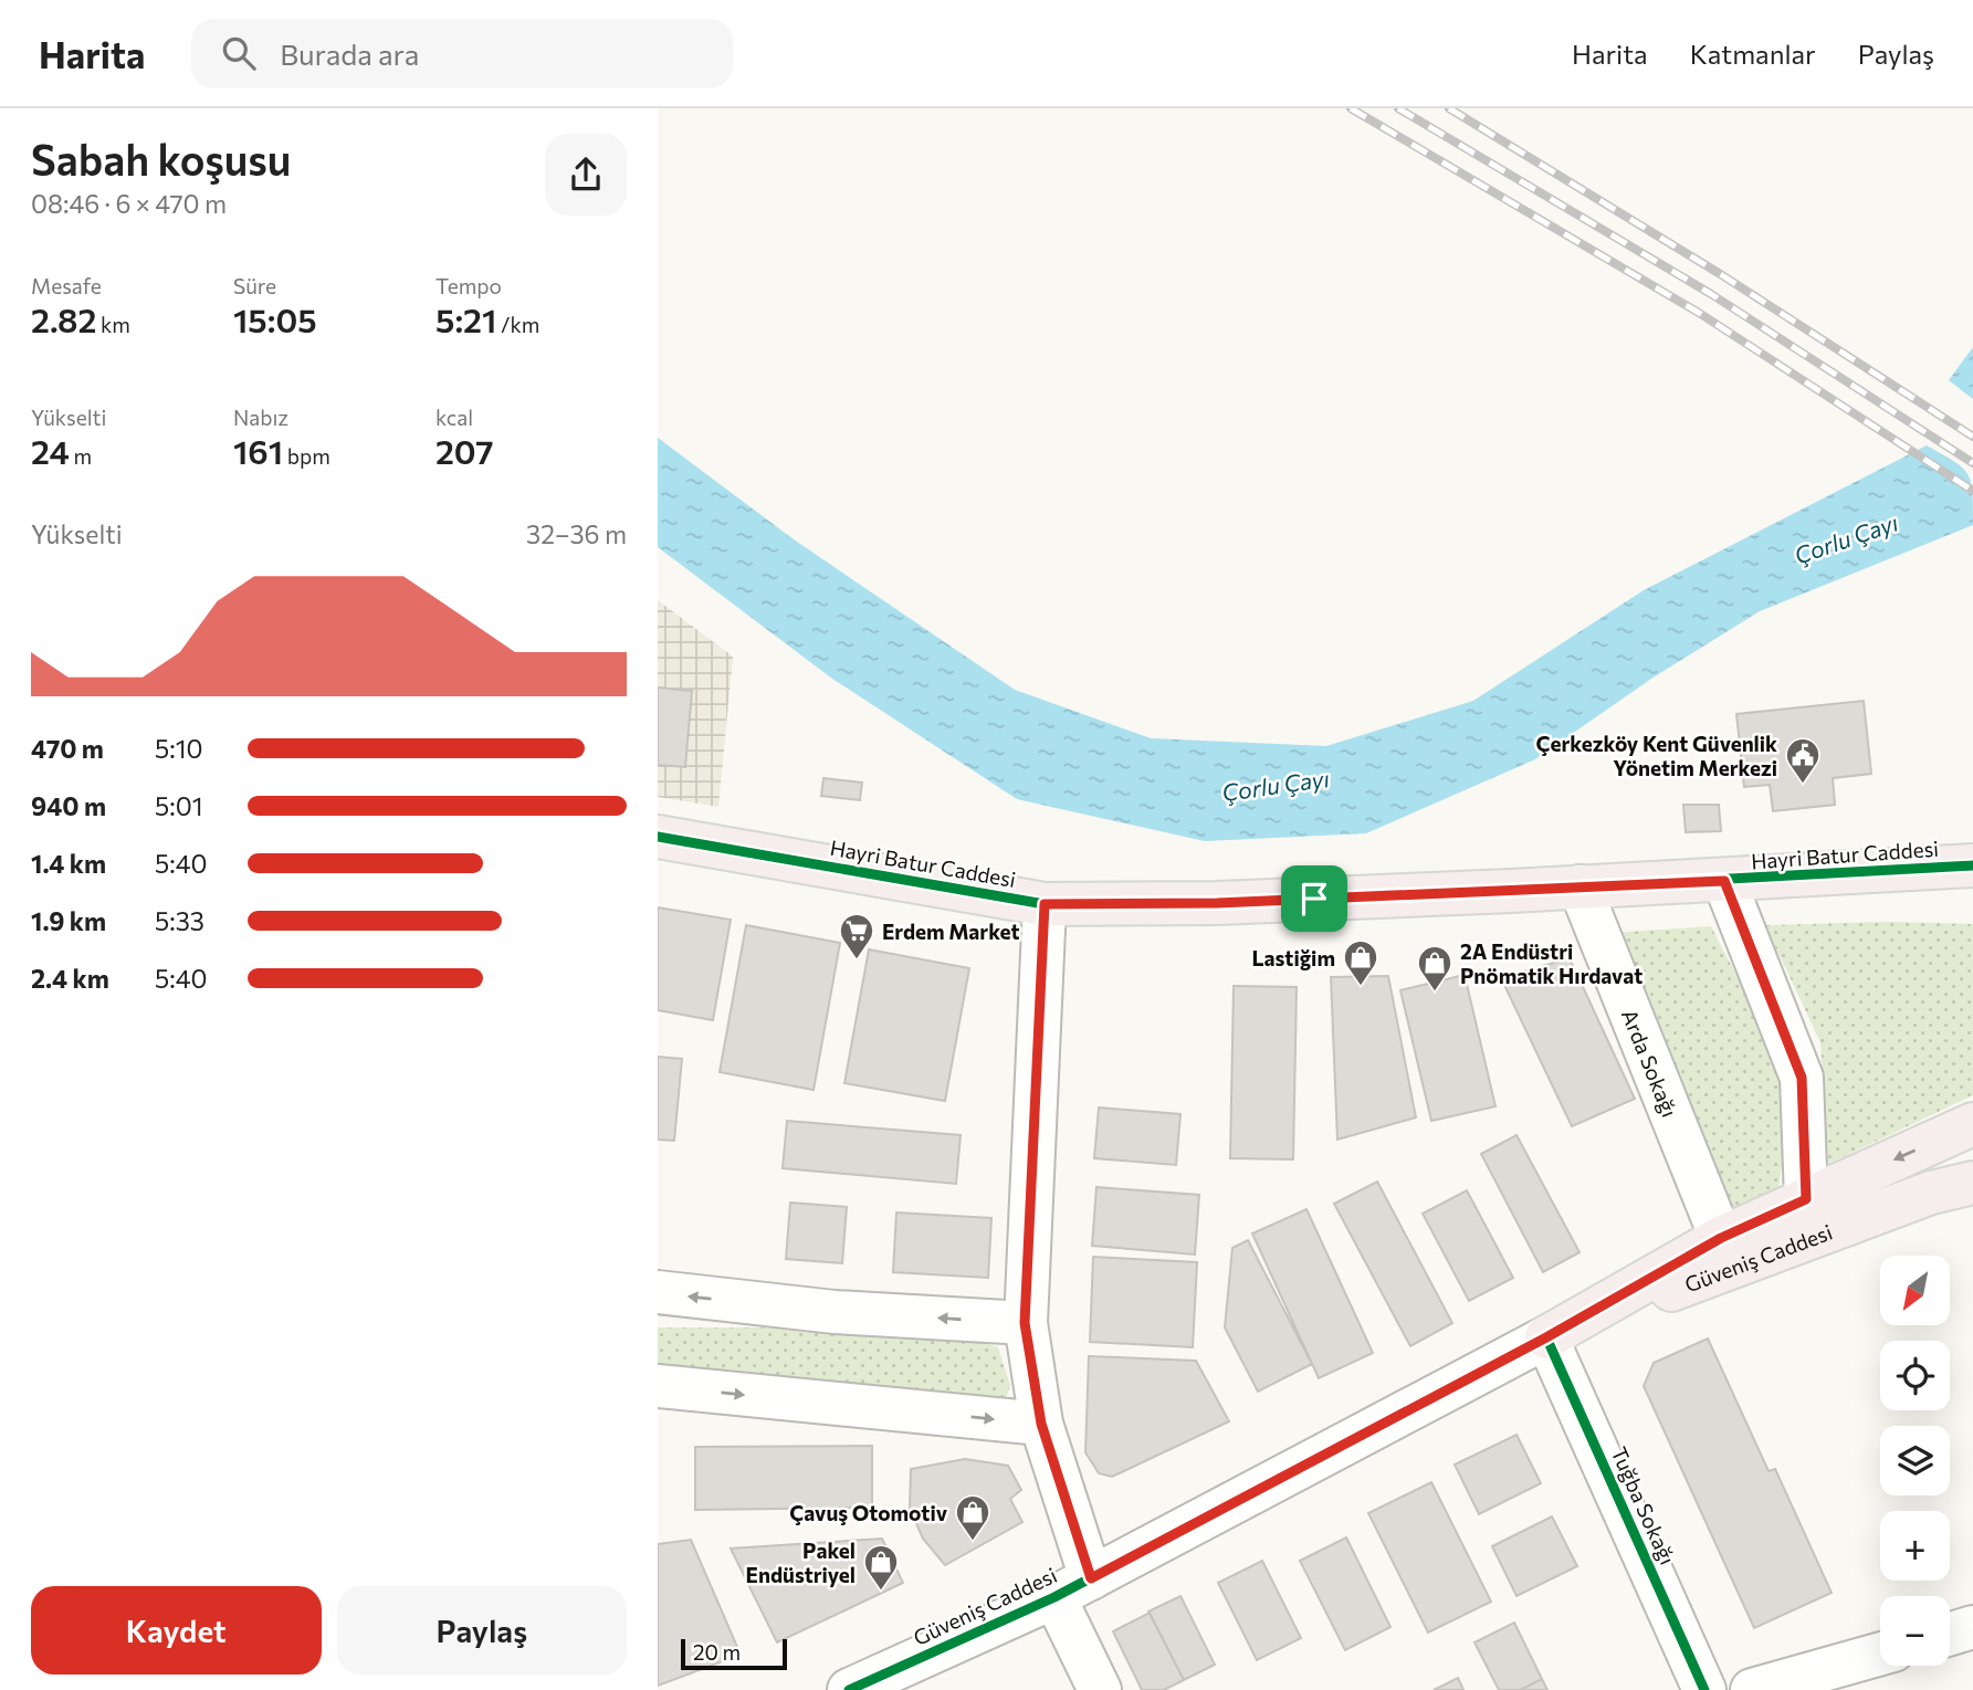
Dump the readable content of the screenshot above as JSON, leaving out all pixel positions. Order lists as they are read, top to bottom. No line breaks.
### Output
{"streets":{"main road":["Hayri Batur Caddesi","Güveniş Caddesi"],"street":["Arda Sokağı","Tuğba Sokağı"]},"crossings":[["Hayri Batur Caddesi","Arda Sokağı"],["Arda Sokağı","Güveniş Caddesi"],["Güveniş Caddesi","Tuğba Sokağı"]],"water":["Çorlu Çayı"],"places":{"public building":["Çerkezköy Kent Güvenlik Yönetim Merkezi"],"supermarket":["Erdem Market"],"shop":["Lastiğim","2A Endüstri Pnömatik Hırdavat","Çavuş Otomotiv","Pakel Endüstriyel"]},"scale_bar":"20 m","north":"bottom left","page":{"header":"Harita","search":"Burada ara","nav":["Harita","Katmanlar","Paylaş"],"heading":["Sabah koşusu","08:46 · 6 × 470 m"],"stats":[["Mesafe","2.82 km"],["Süre","15:05"],["Tempo","5:21 /km"],["Yükselti","24 m"],["Nabız","161 bpm"],["kcal","207"]],"chart":["Yükselti","32–36 m"],"list":[{"name":"470 m","note":"5:10"},{"name":"940 m","note":"5:01"},{"name":"1.4 km","note":"5:40"},{"name":"1.9 km","note":"5:33"},{"name":"2.4 km","note":"5:40"}],"map_buttons":["+","−"],"buttons":["Kaydet","Paylaş"],"scale":"20 m"}}
